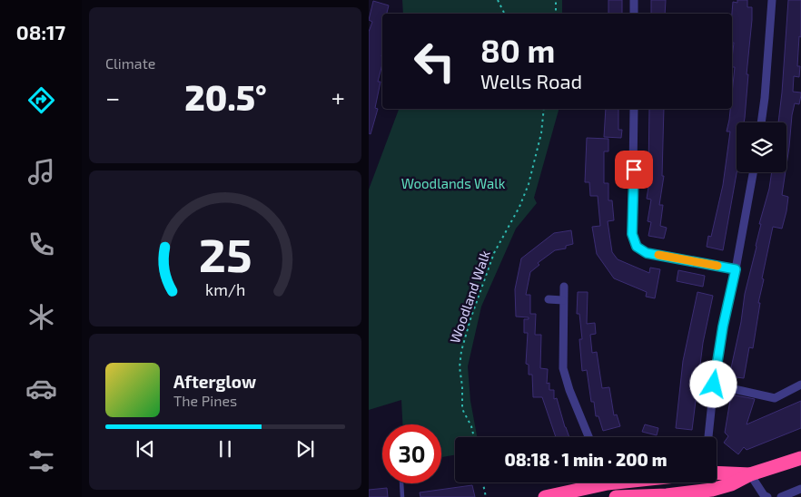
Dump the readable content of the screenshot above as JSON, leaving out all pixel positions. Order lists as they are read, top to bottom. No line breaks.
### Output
{"streets":{"path":["Woodland Walk"]},"parks":["Woodlands Walk"],"page":{"tabs":"08:17","tile":"Climate","turn":["80 m","Wells Road"],"heat":["−","20.5°","+"],"song":["Afterglow","The Pines"],"limit":"30","trip":"08:18 · 1 min · 200 m","gauge":["25","km/h"]}}
